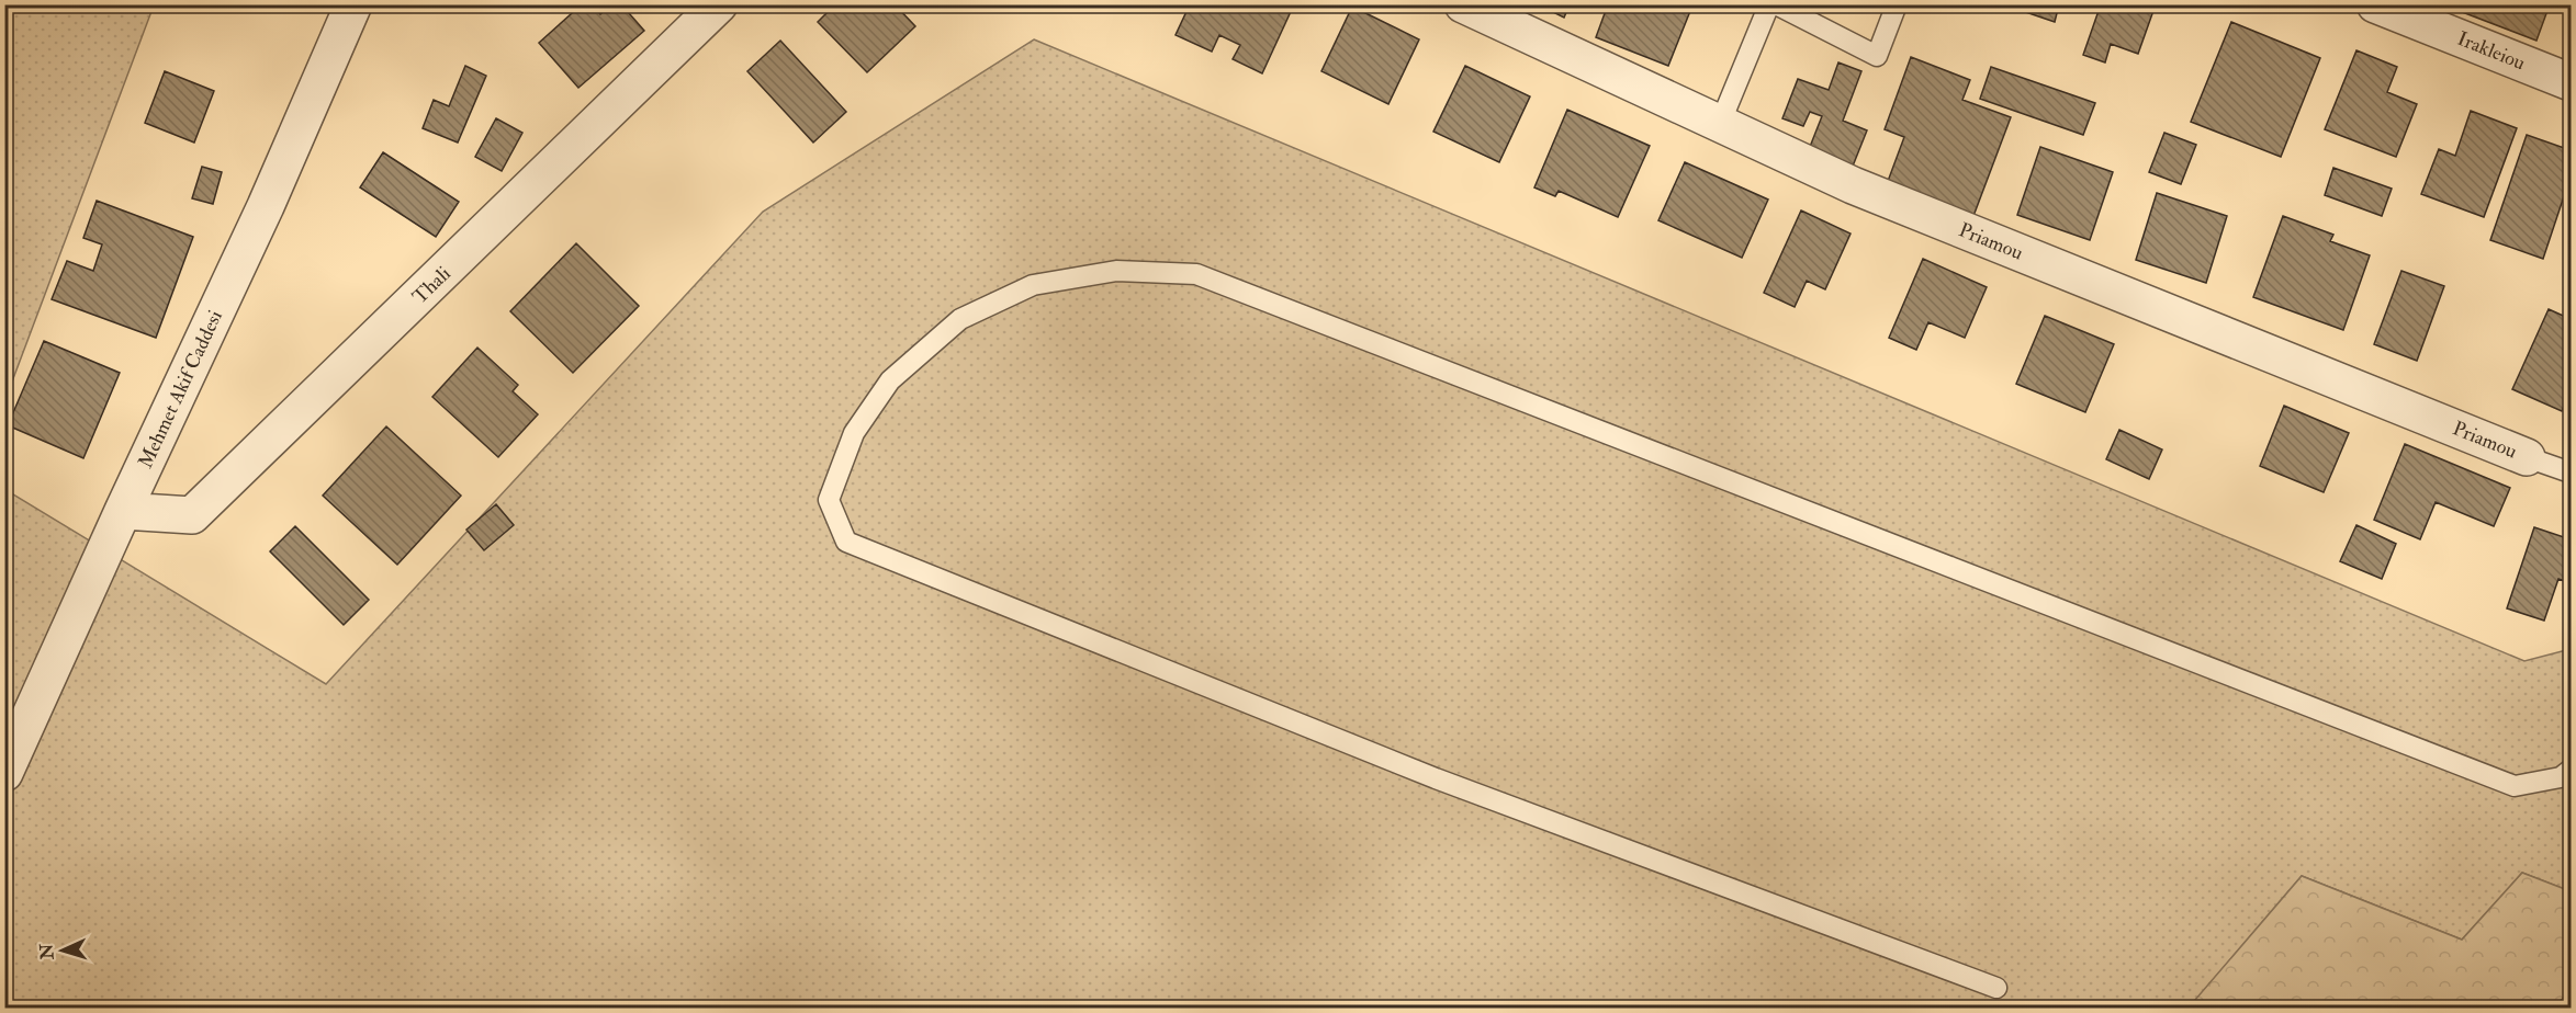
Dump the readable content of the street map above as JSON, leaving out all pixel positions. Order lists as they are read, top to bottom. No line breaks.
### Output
{"streets":{"street":["Irakleiou","Priamou","Thali","Mehmet Akif Caddesi"]},"crossings":[["Thali","Mehmet Akif Caddesi"]],"north":"left"}
